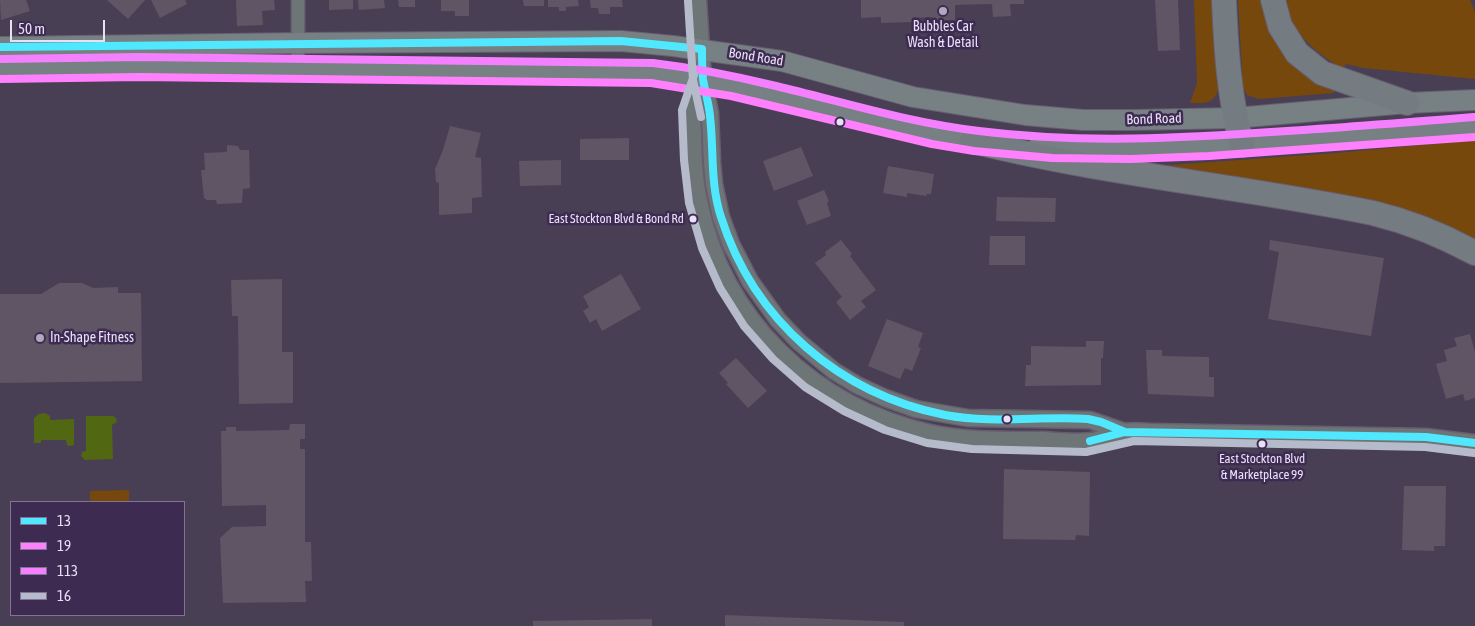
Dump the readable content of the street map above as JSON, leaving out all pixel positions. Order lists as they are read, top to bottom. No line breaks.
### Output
{"streets":{"main road":["Bond Road"]},"places":["Bubbles Car Wash & Detail","East Stockton Blvd & Bond Rd","In-Shape Fitness","East Stockton Blvd & Marketplace 99"],"lines":["transit line 16","transit line 13","transit line 113","transit line 19"],"legend":["13","19","113","16"],"scale_bar":"50 m"}
